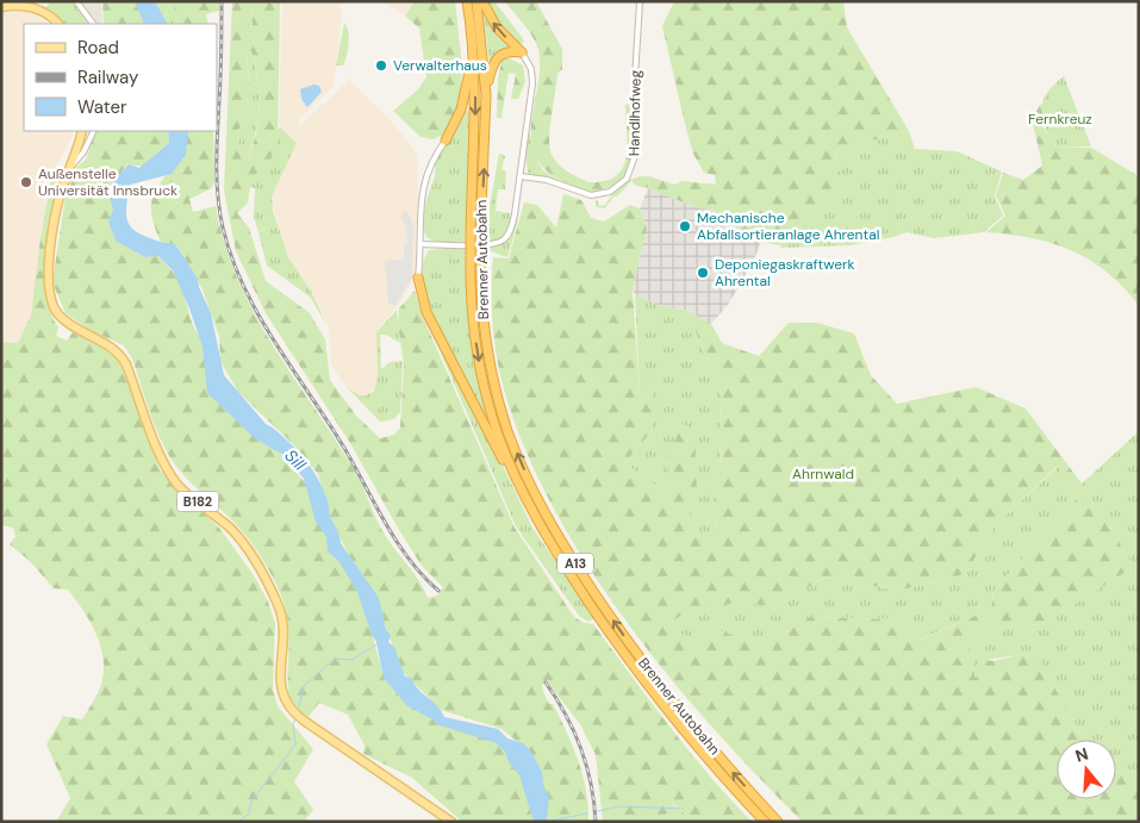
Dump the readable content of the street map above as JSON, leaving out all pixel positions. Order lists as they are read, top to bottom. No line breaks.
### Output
{"streets":{"highway":["Brenner Autobahn","A13"],"main road":["B182"],"street":["Handlhofweg"]},"water":["Sill"],"parks":["Fernkreuz","Ahrnwald"],"places":["Verwalterhaus","Außenstelle Universität Innsbruck","Mechanische Abfallsortieranlage Ahrental","Deponiegaskraftwerk Ahrental"],"legend":["Road","Railway","Water"],"north":"top"}
